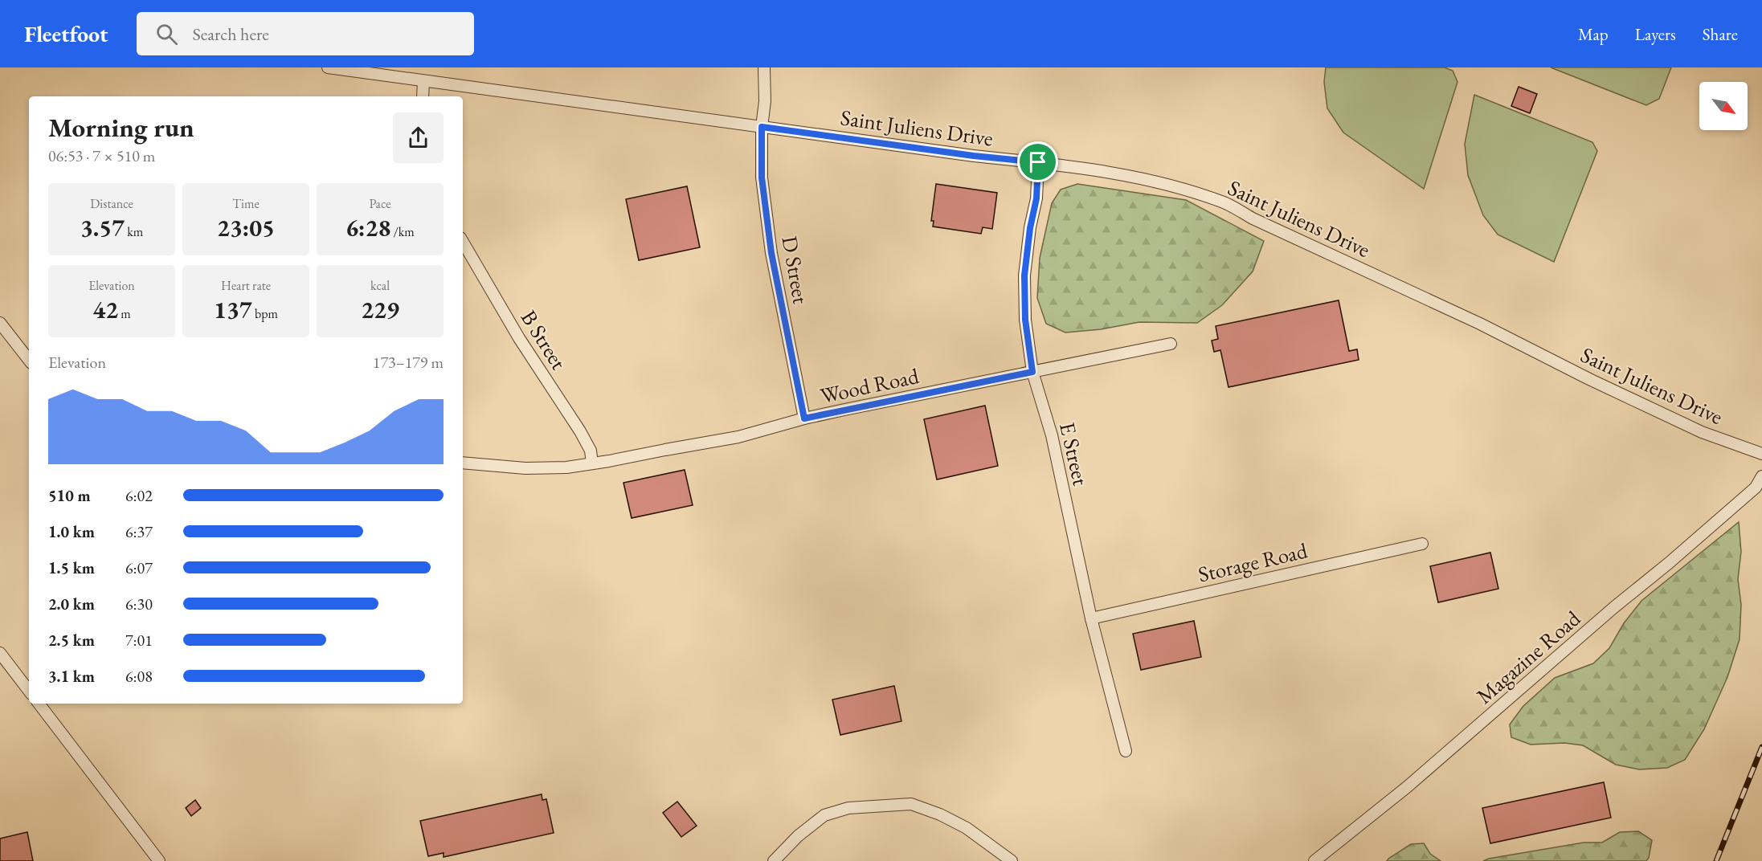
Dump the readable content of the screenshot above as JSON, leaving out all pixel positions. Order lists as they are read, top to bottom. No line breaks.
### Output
{"streets":{"street":["Saint Juliens Drive","D Street","B Street","Wood Road","E Street","Storage Road","Magazine Road"]},"crossings":[["Saint Juliens Drive","D Street"],["Saint Juliens Drive","E Street"],["D Street","Wood Road"],["B Street","Wood Road"],["Wood Road","E Street"],["E Street","Storage Road"]],"north":"bottom right","page":{"header":"Fleetfoot","search":"Search here","nav":["Map","Layers","Share"],"heading":["Morning run","06:53 · 7 × 510 m"],"stats":[["Distance","3.57 km"],["Time","23:05"],["Pace","6:28 /km"],["Elevation","42 m"],["Heart rate","137 bpm"],["kcal","229"]],"chart":["Elevation","173–179 m"],"list":[{"name":"510 m","note":"6:02"},{"name":"1.0 km","note":"6:37"},{"name":"1.5 km","note":"6:07"},{"name":"2.0 km","note":"6:30"},{"name":"2.5 km","note":"7:01"},{"name":"3.1 km","note":"6:08"}]}}
